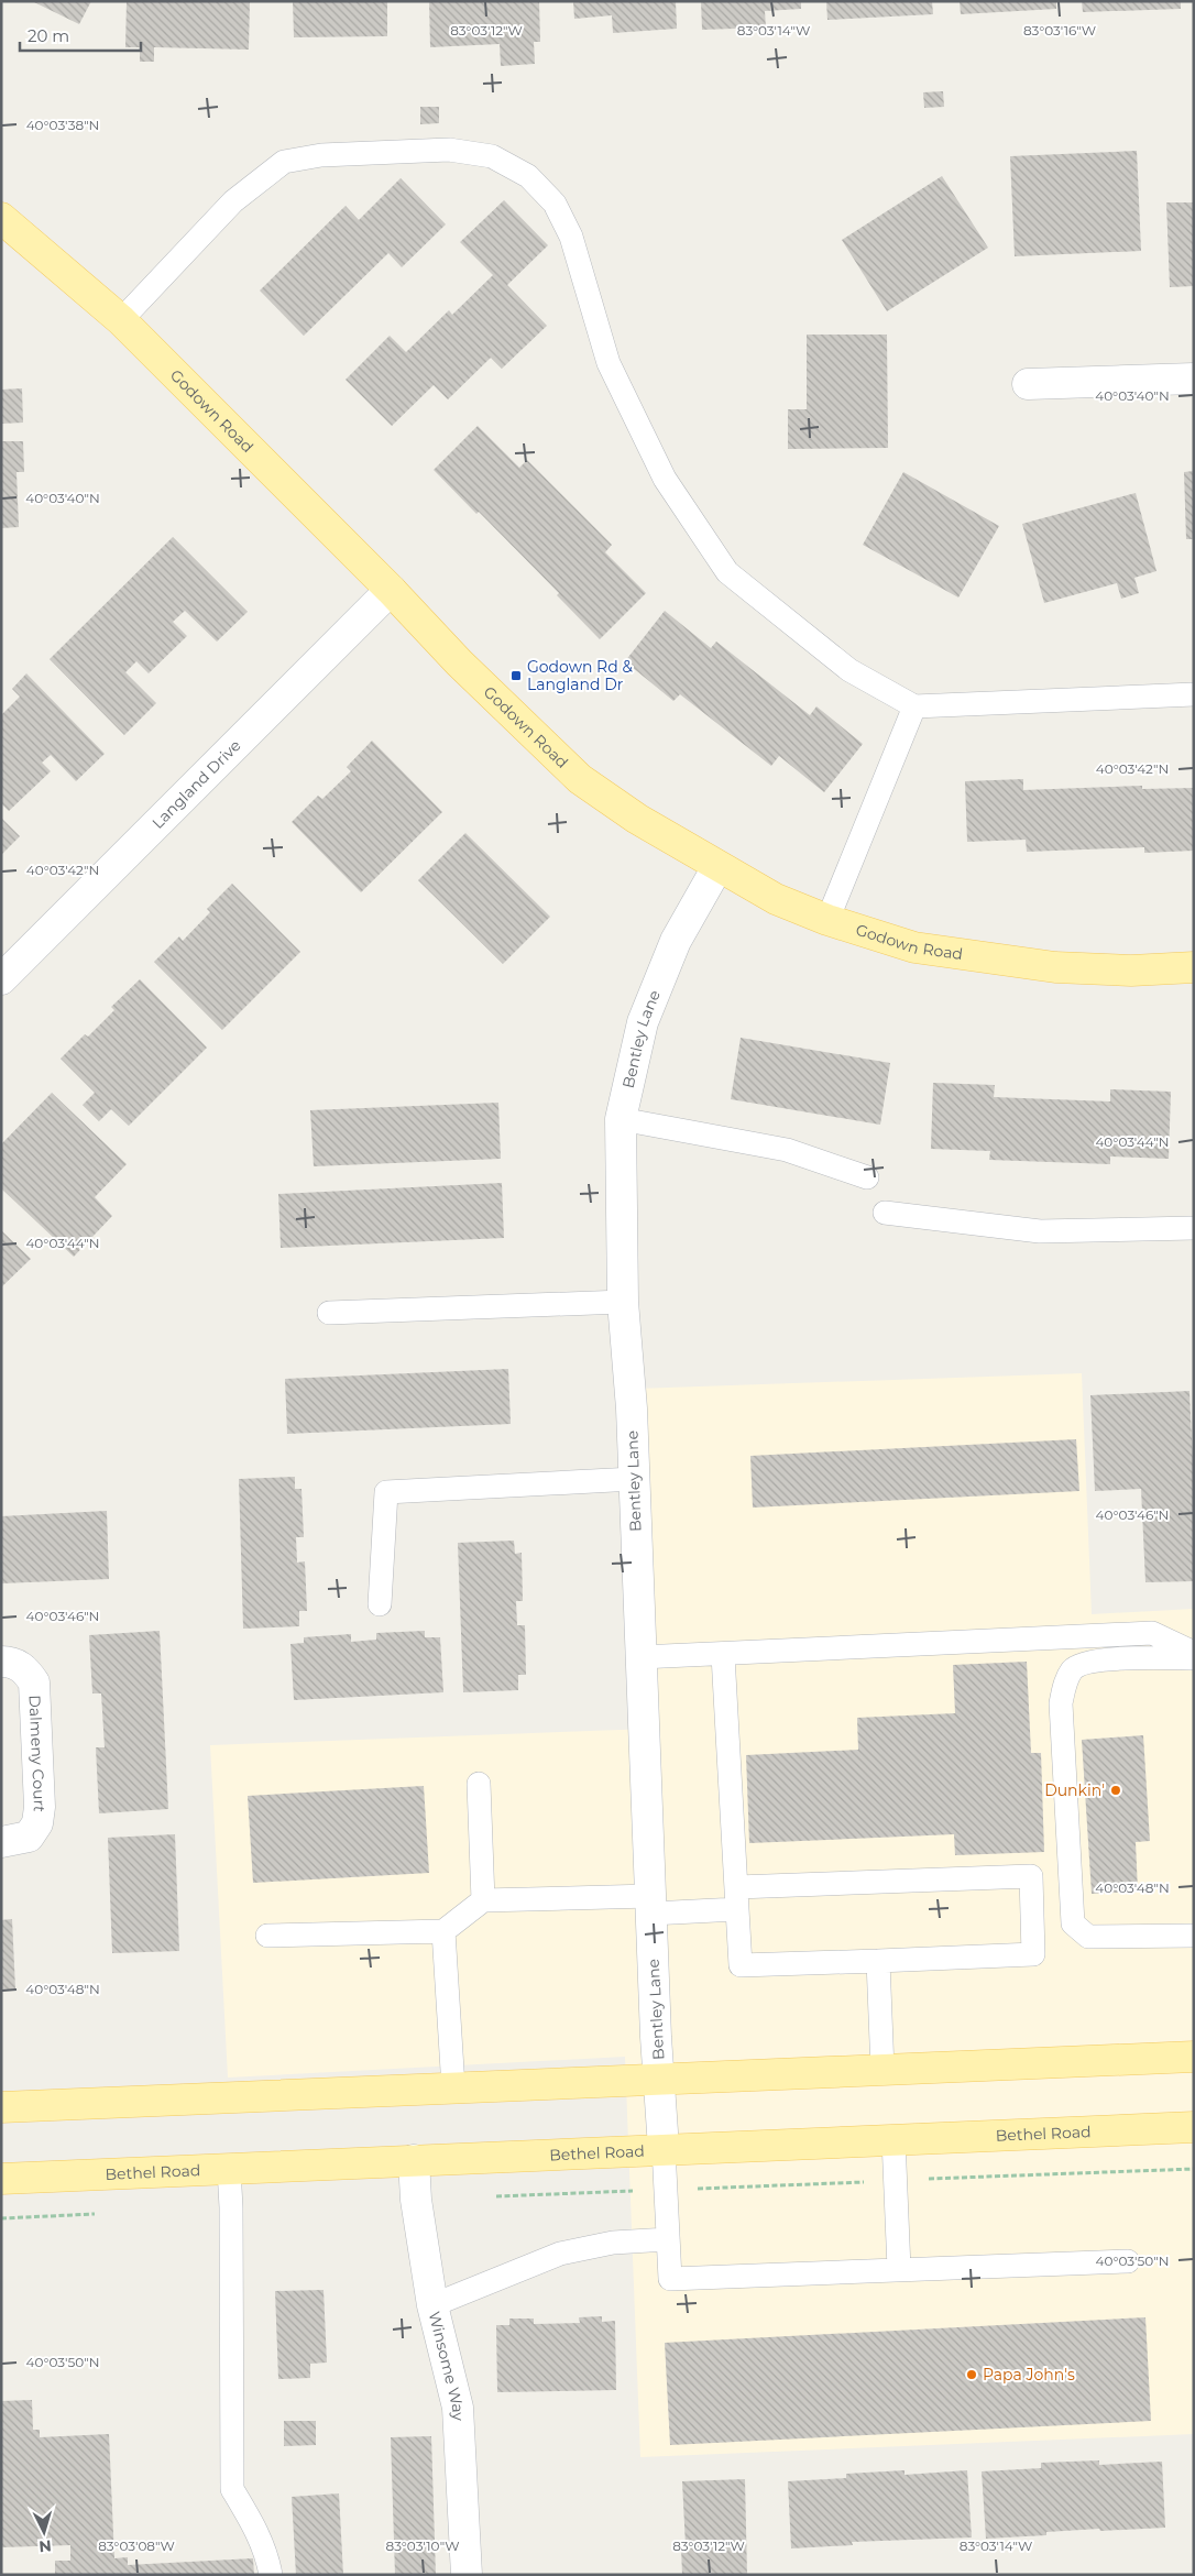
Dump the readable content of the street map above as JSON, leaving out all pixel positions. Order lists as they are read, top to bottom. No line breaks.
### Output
{"streets":{"main road":["Godown Road","Bethel Road"],"street":["Langland Drive","Bentley Lane","Dalmeny Court","Winsome Way"]},"crossings":[["Godown Road","Langland Drive"],["Godown Road","Bentley Lane"],["Bentley Lane","Bethel Road"],["Bethel Road","Winsome Way"]],"places":{"transit":["Godown Rd & Langland Dr"],"other":["Dunkin'","Papa John's"]},"scale_bar":"20 m","north":"bottom","coordinates":["83°03'12\"W","83°03'14\"W","83°03'16\"W","40°03'38\"N","40°03'40\"N","40°03'42\"N","40°03'44\"N","40°03'46\"N","40°03'48\"N","40°03'50\"N","83°03'08\"W","83°03'10\"W"]}
